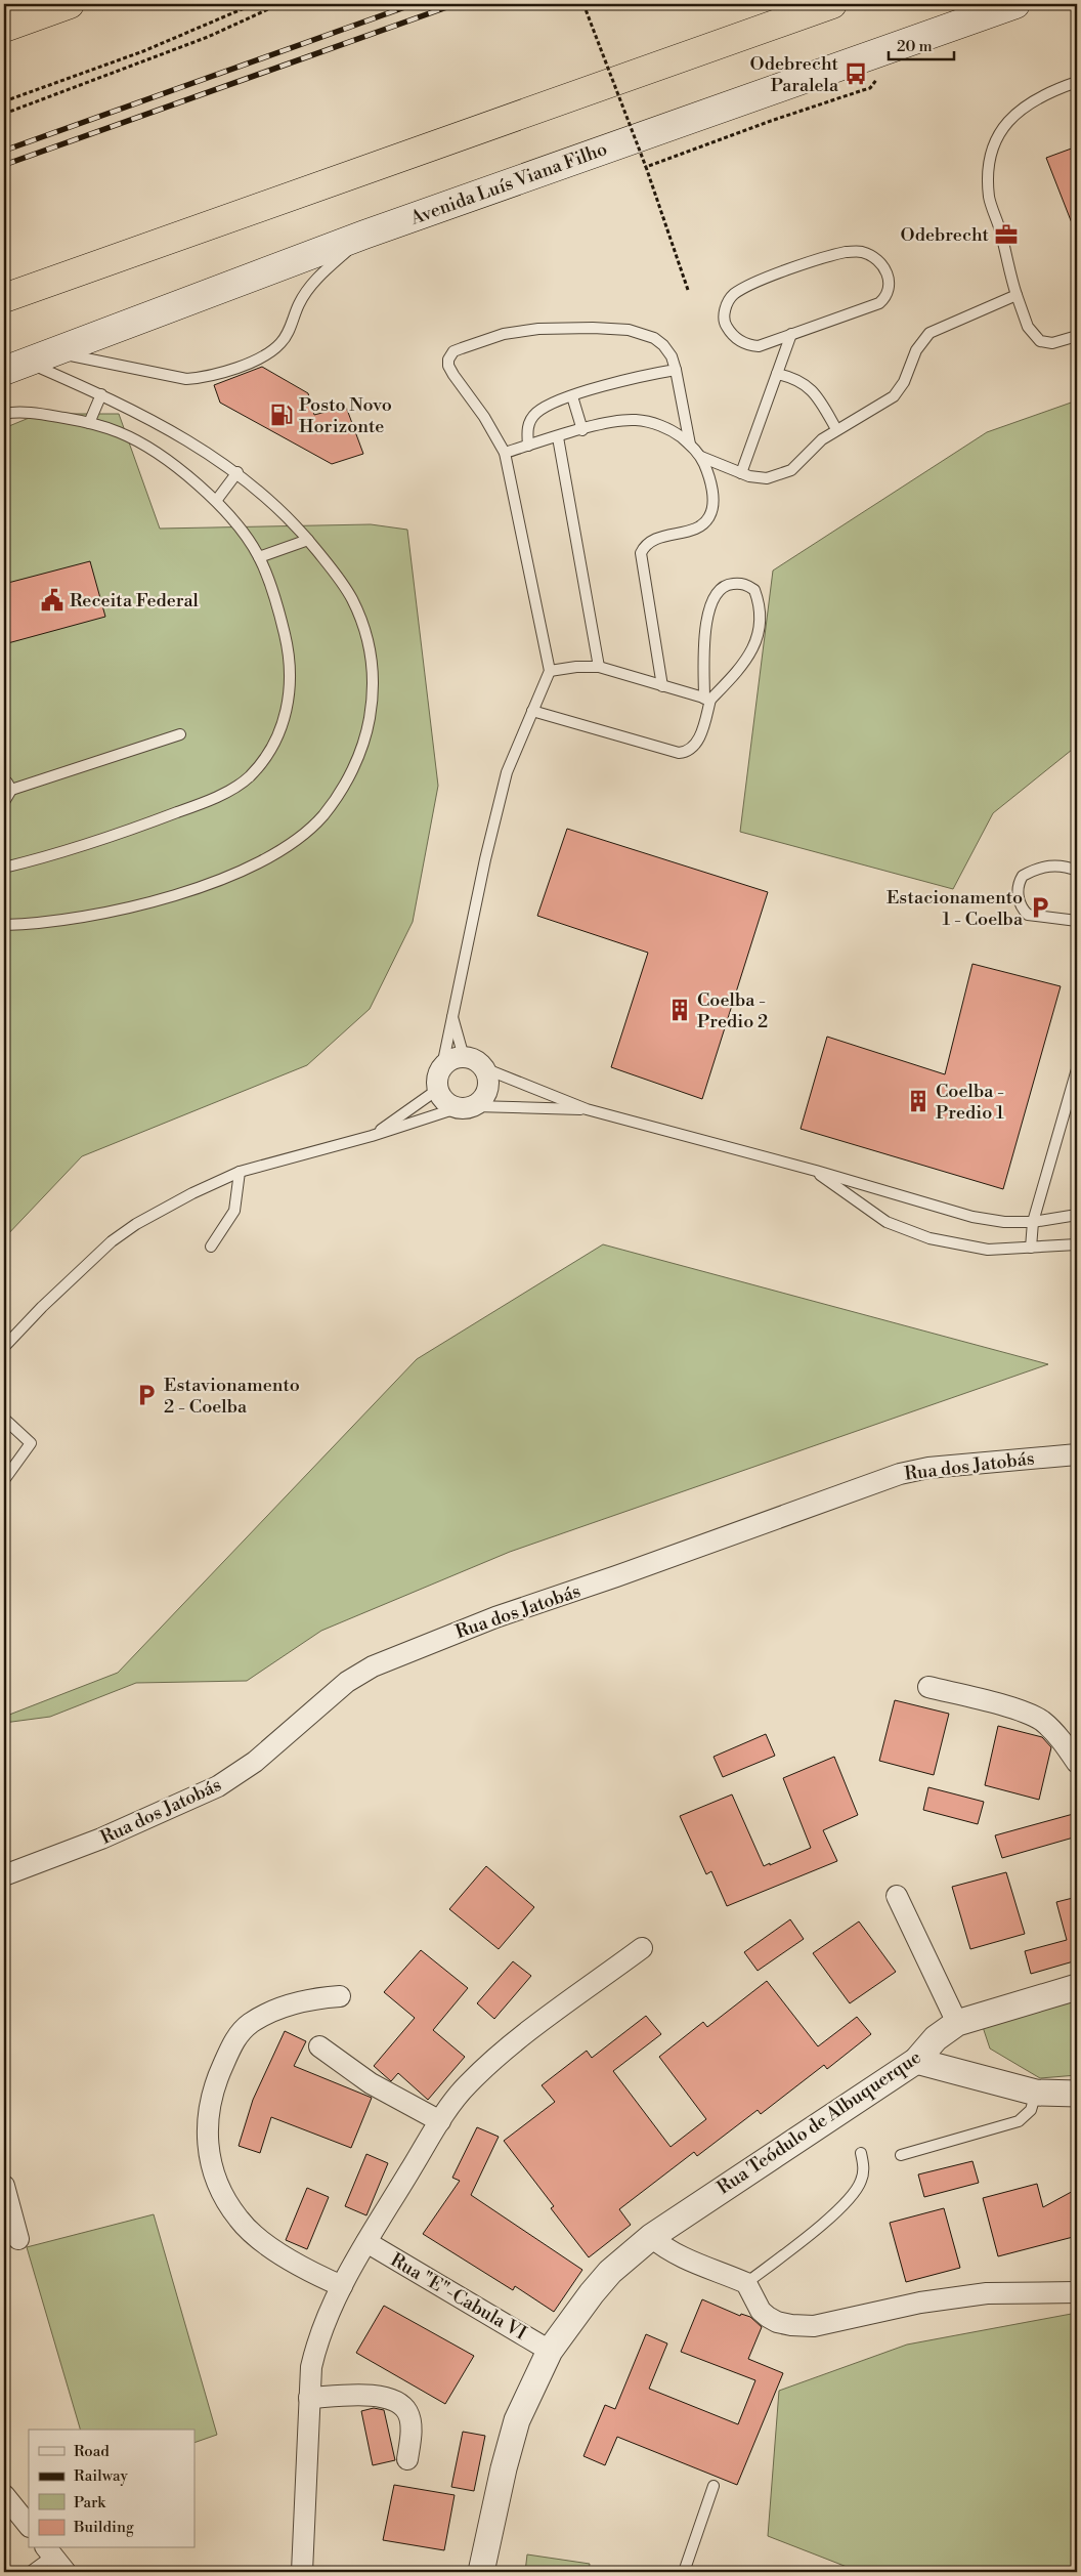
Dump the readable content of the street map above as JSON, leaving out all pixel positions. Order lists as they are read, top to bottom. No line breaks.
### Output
{"streets":{"main road":["Avenida Luís Viana Filho"],"street":["Rua dos Jatobás","Rua Teódulo de Albuquerque","Rua \"E\"-Cabula VI"]},"crossings":[["Rua Teódulo de Albuquerque","Rua \"E\"-Cabula VI"]],"places":{"bus stop":["Odebrecht Paralela"],"office":["Odebrecht"],"fuel station":["Posto Novo Horizonte"],"public building":["Receita Federal"],"parking":["Estacionamento 1 - Coelba","Estavionamento 2 - Coelba"],"building":["Coelba - Predio 2","Coelba - Predio 1"]},"legend":["Road","Railway","Park","Building"],"scale_bar":"20 m"}
